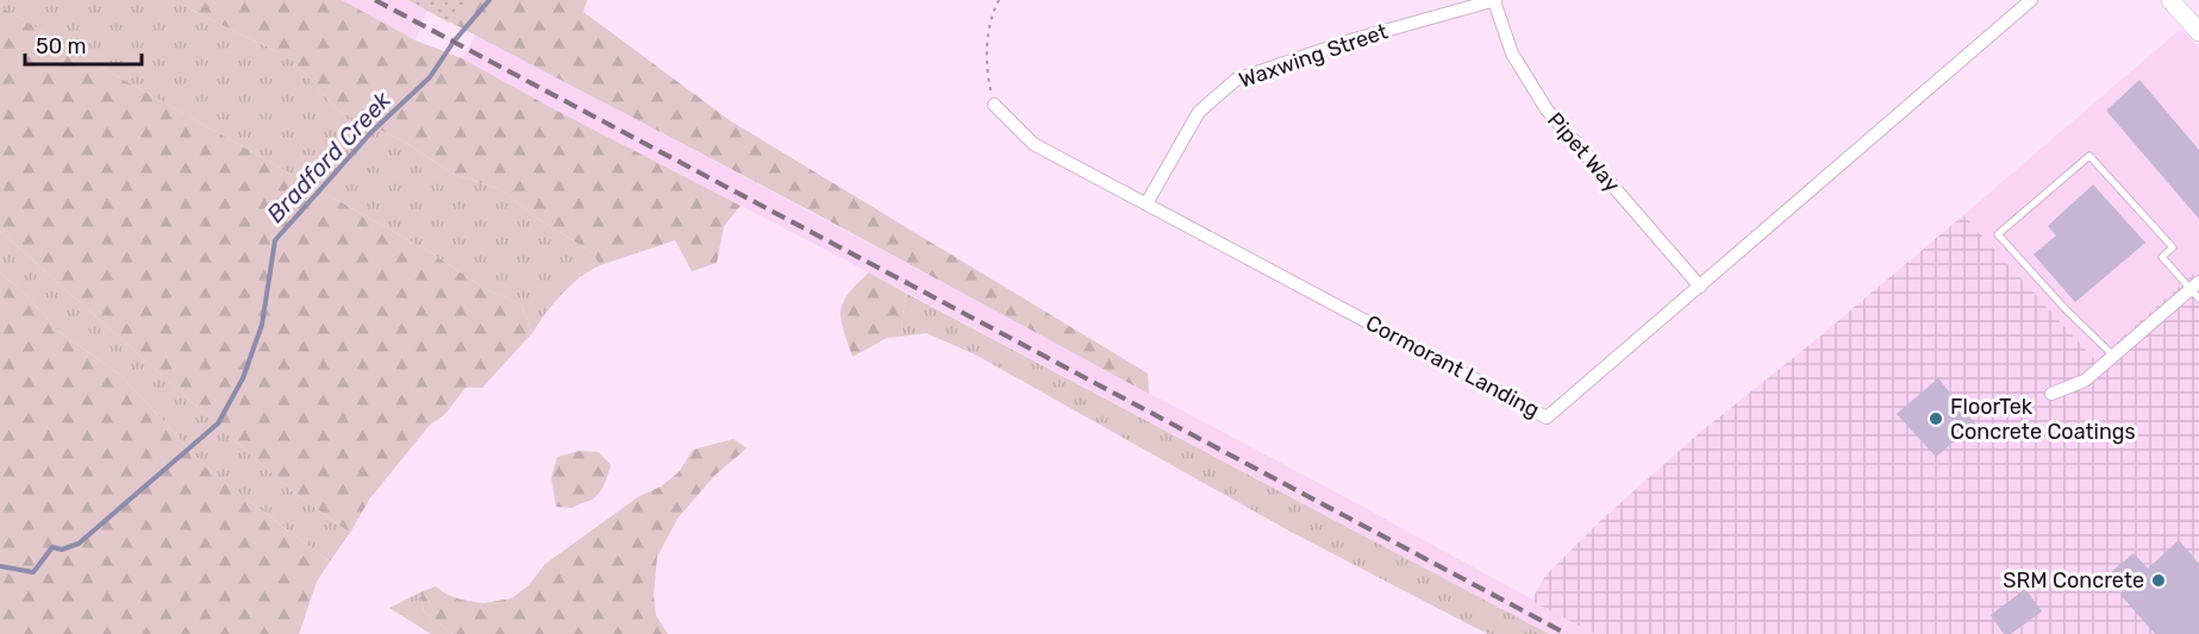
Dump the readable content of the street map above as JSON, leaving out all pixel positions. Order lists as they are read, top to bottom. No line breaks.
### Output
{"streets":{"street":["Waxwing Street","Pipet Way","Cormorant Landing"]},"crossings":[["Waxwing Street","Pipet Way"],["Waxwing Street","Cormorant Landing"],["Pipet Way","Cormorant Landing"]],"water":["Bradford Creek"],"places":["FloorTek Concrete Coatings","SRM Concrete"],"scale_bar":"50 m"}
